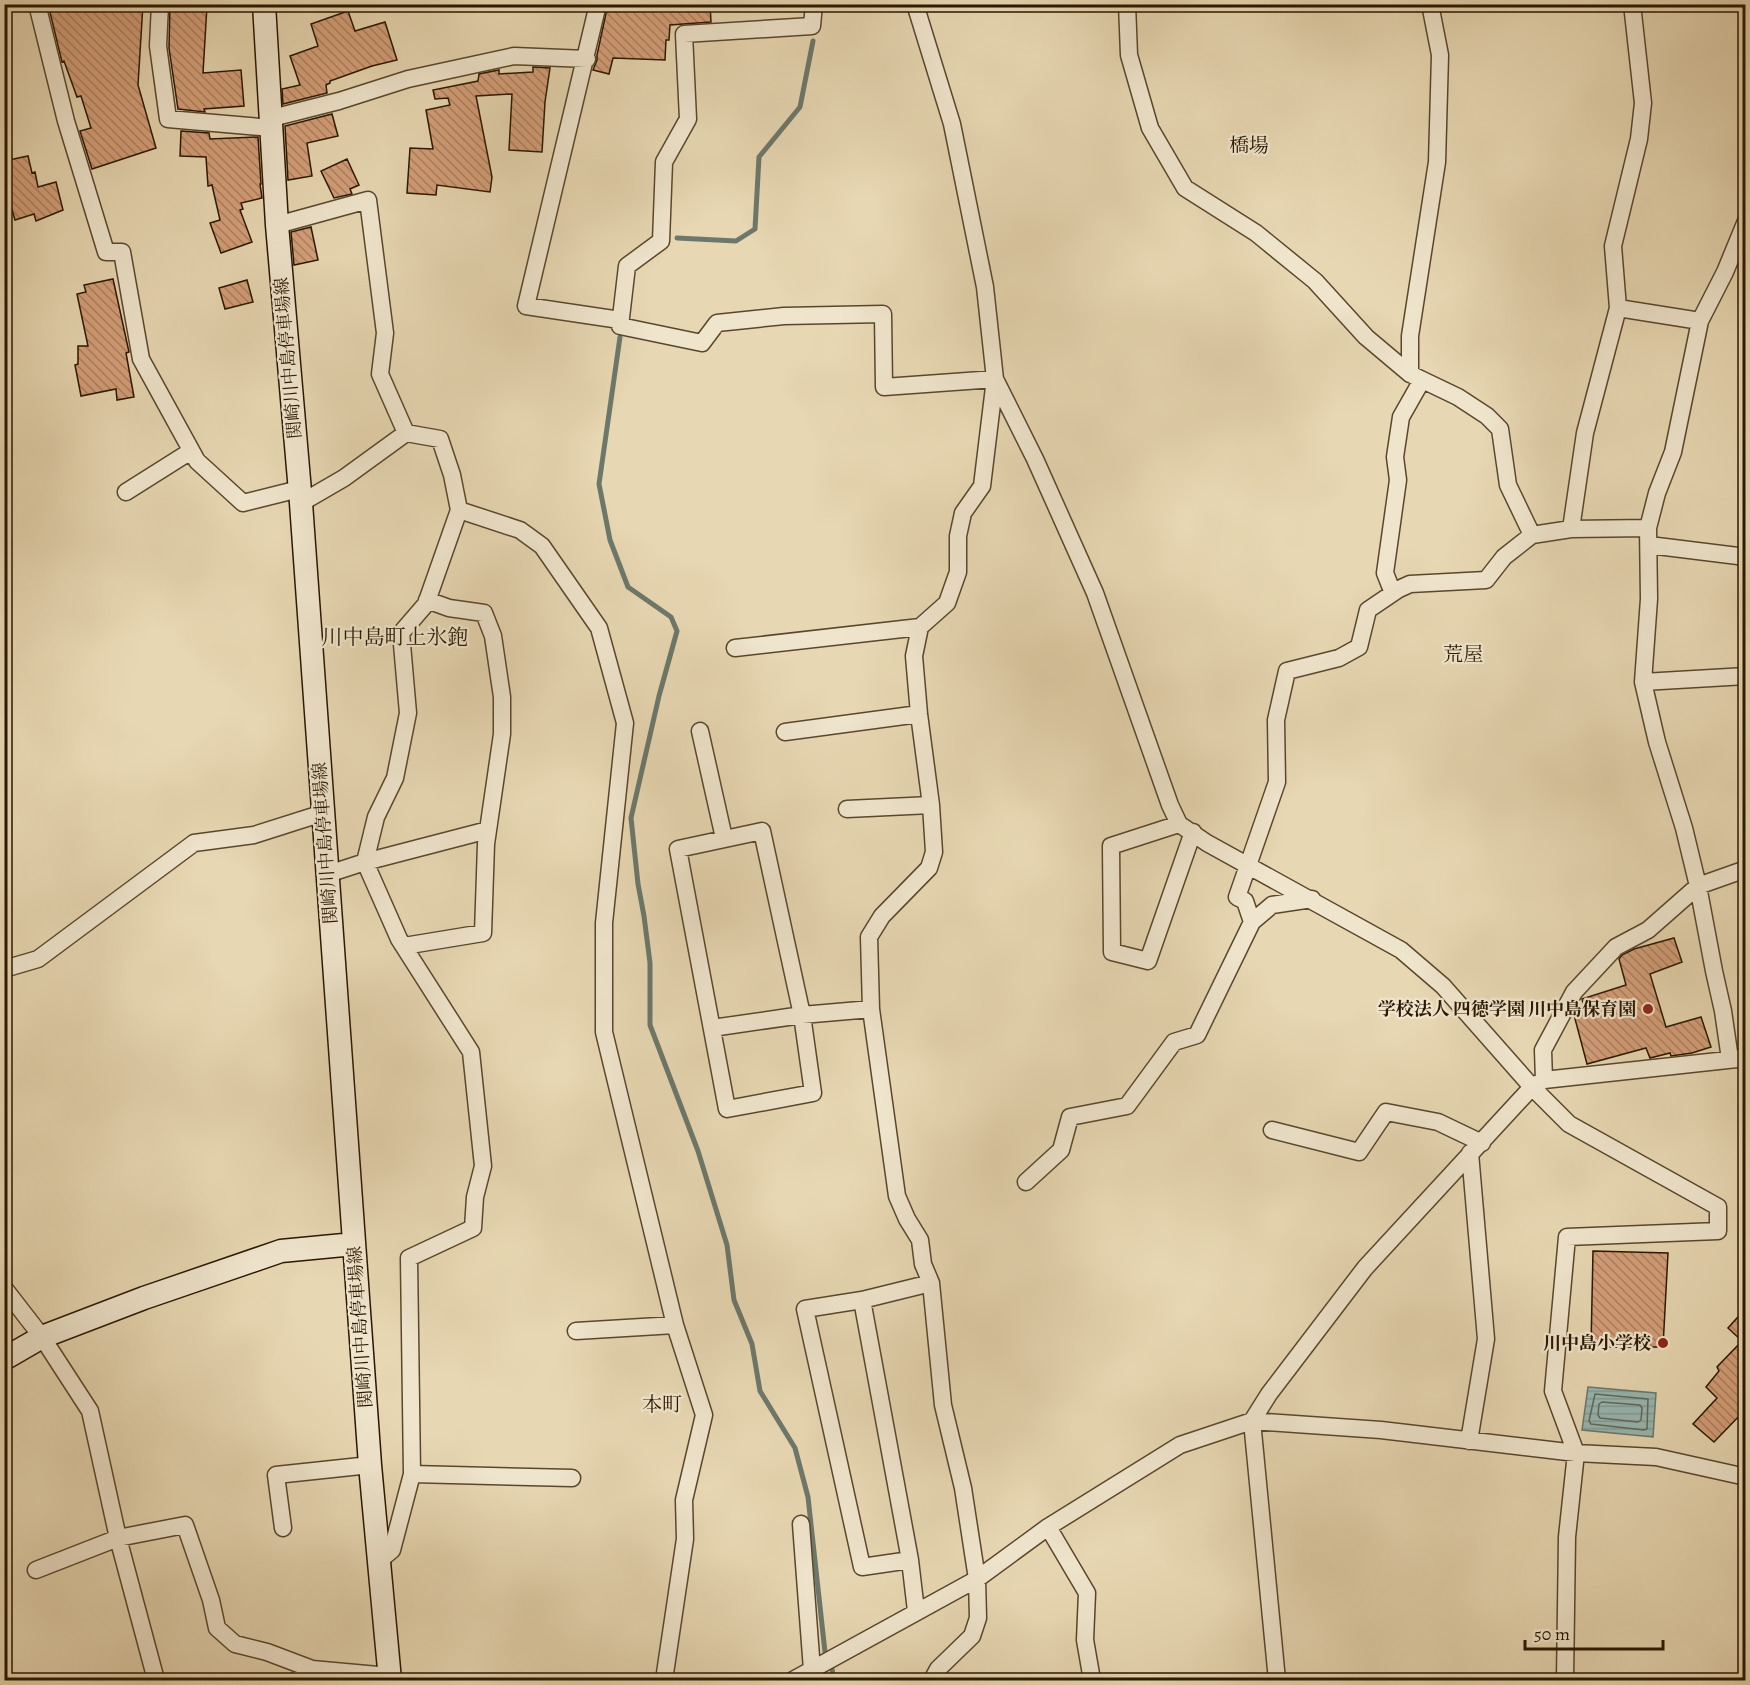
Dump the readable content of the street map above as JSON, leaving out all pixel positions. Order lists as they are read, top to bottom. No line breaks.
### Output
{"streets":{"main road":["関崎川中島停車場線"]},"districts":["橋場","川中島町上氷鉋","荒屋","本町"],"places":["学校法人 四徳学園 川中島保育園","川中島小学校"],"scale_bar":"50 m"}
